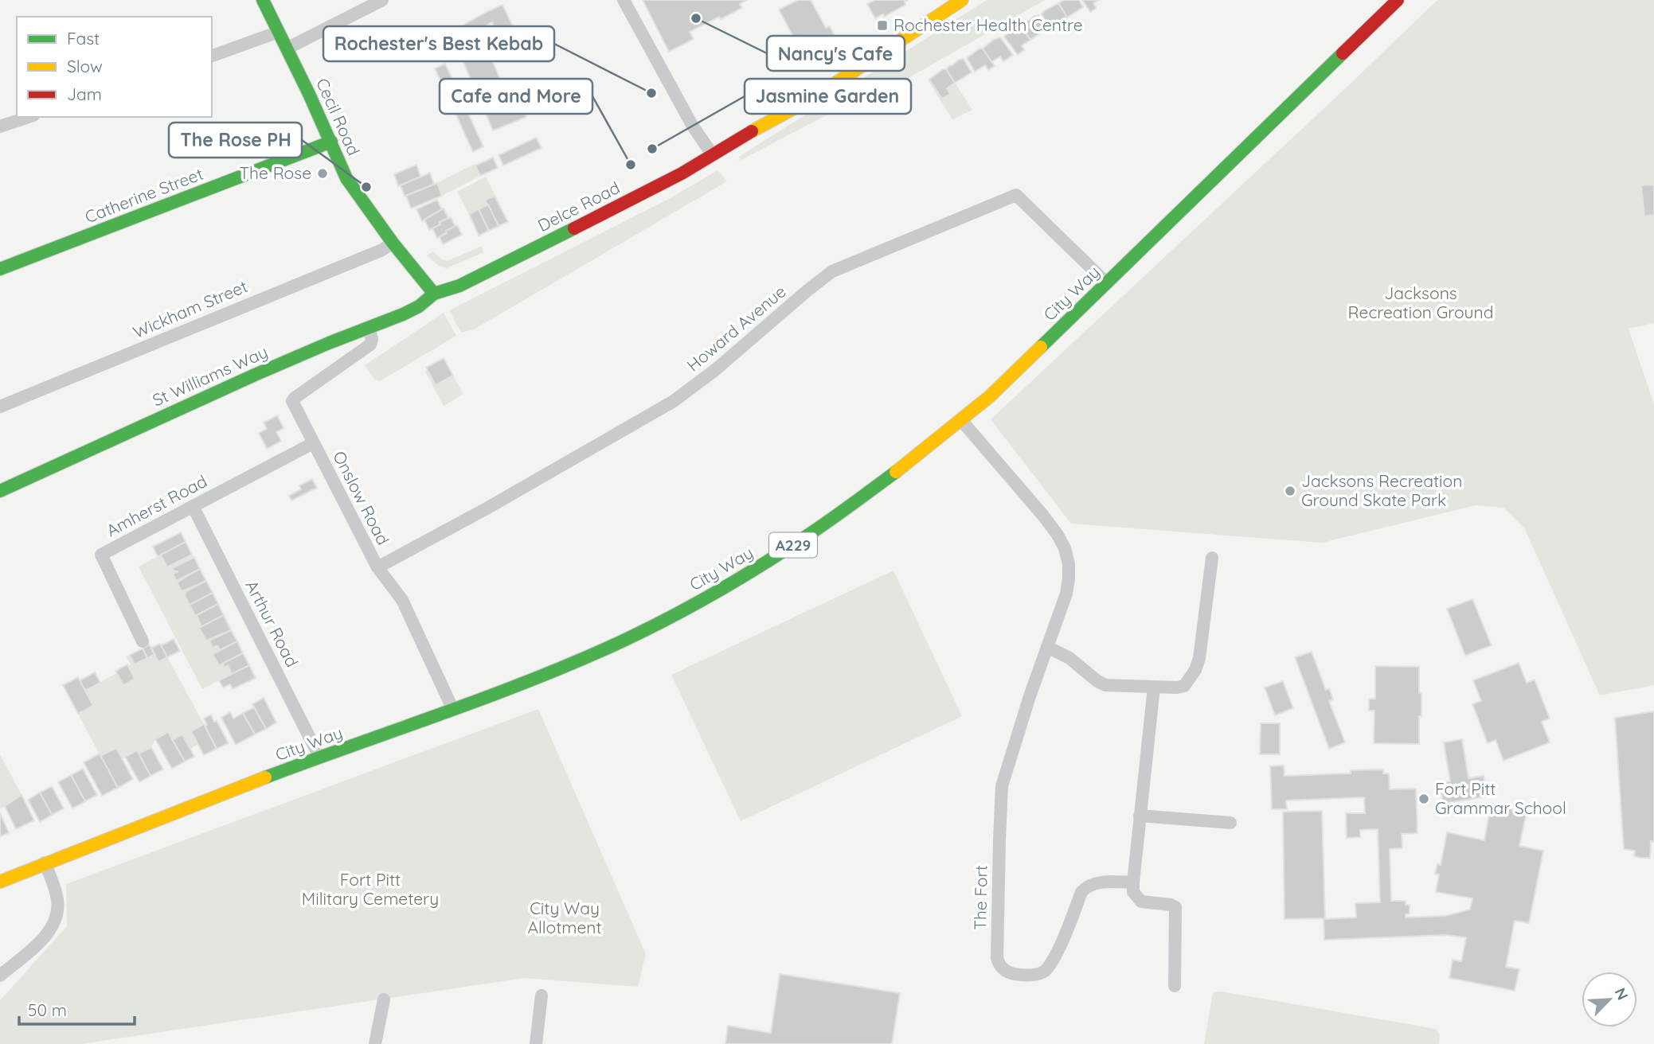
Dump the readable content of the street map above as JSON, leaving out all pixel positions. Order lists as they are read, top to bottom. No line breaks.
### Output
{"streets":{"street":["Cecil Road","Catherine Street","Delce Road","City Way","Wickham Street","Howard Avenue","St Williams Way","Onslow Road","Amherst Road","A229","Arthur Road","The Fort"]},"crossings":[["Cecil Road","Catherine Street"],["Cecil Road","Delce Road"],["Cecil Road","Wickham Street"],["Cecil Road","St Williams Way"],["Delce Road","St Williams Way"],["City Way","Howard Avenue"],["City Way","Onslow Road"],["City Way","Arthur Road"],["City Way","The Fort"],["Howard Avenue","Onslow Road"],["St Williams Way","Onslow Road"],["Onslow Road","Amherst Road"],["Amherst Road","Arthur Road"]],"parks":["Jacksons Recreation Ground","Fort Pitt Military Cemetery","City Way Allotment"],"places":{"other":["Nancy's Cafe","Rochester's Best Kebab","Jasmine Garden","Cafe and More","The Rose","The Rose PH","Jacksons Recreation Ground Skate Park","Fort Pitt Grammar School"],"transit":["Rochester Health Centre"]},"legend":["Fast","Slow","Jam"],"scale_bar":"50 m","north":"top right"}
